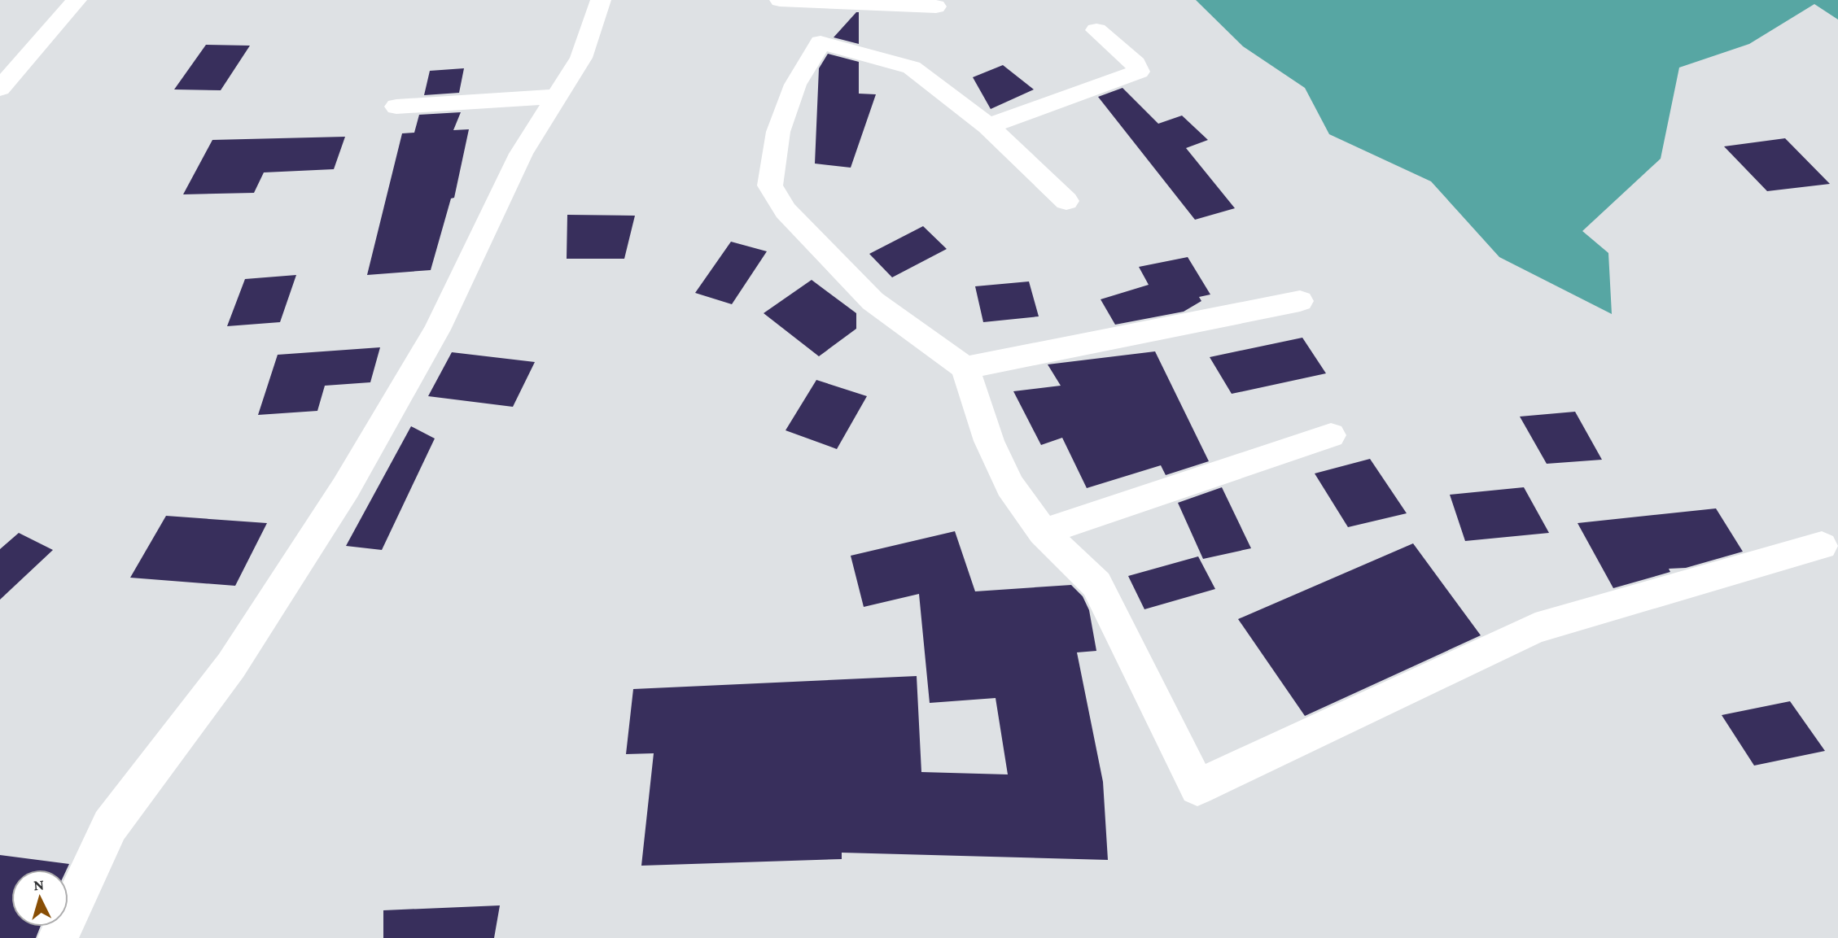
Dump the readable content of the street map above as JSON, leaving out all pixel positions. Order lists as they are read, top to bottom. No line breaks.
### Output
{"north":"top"}
